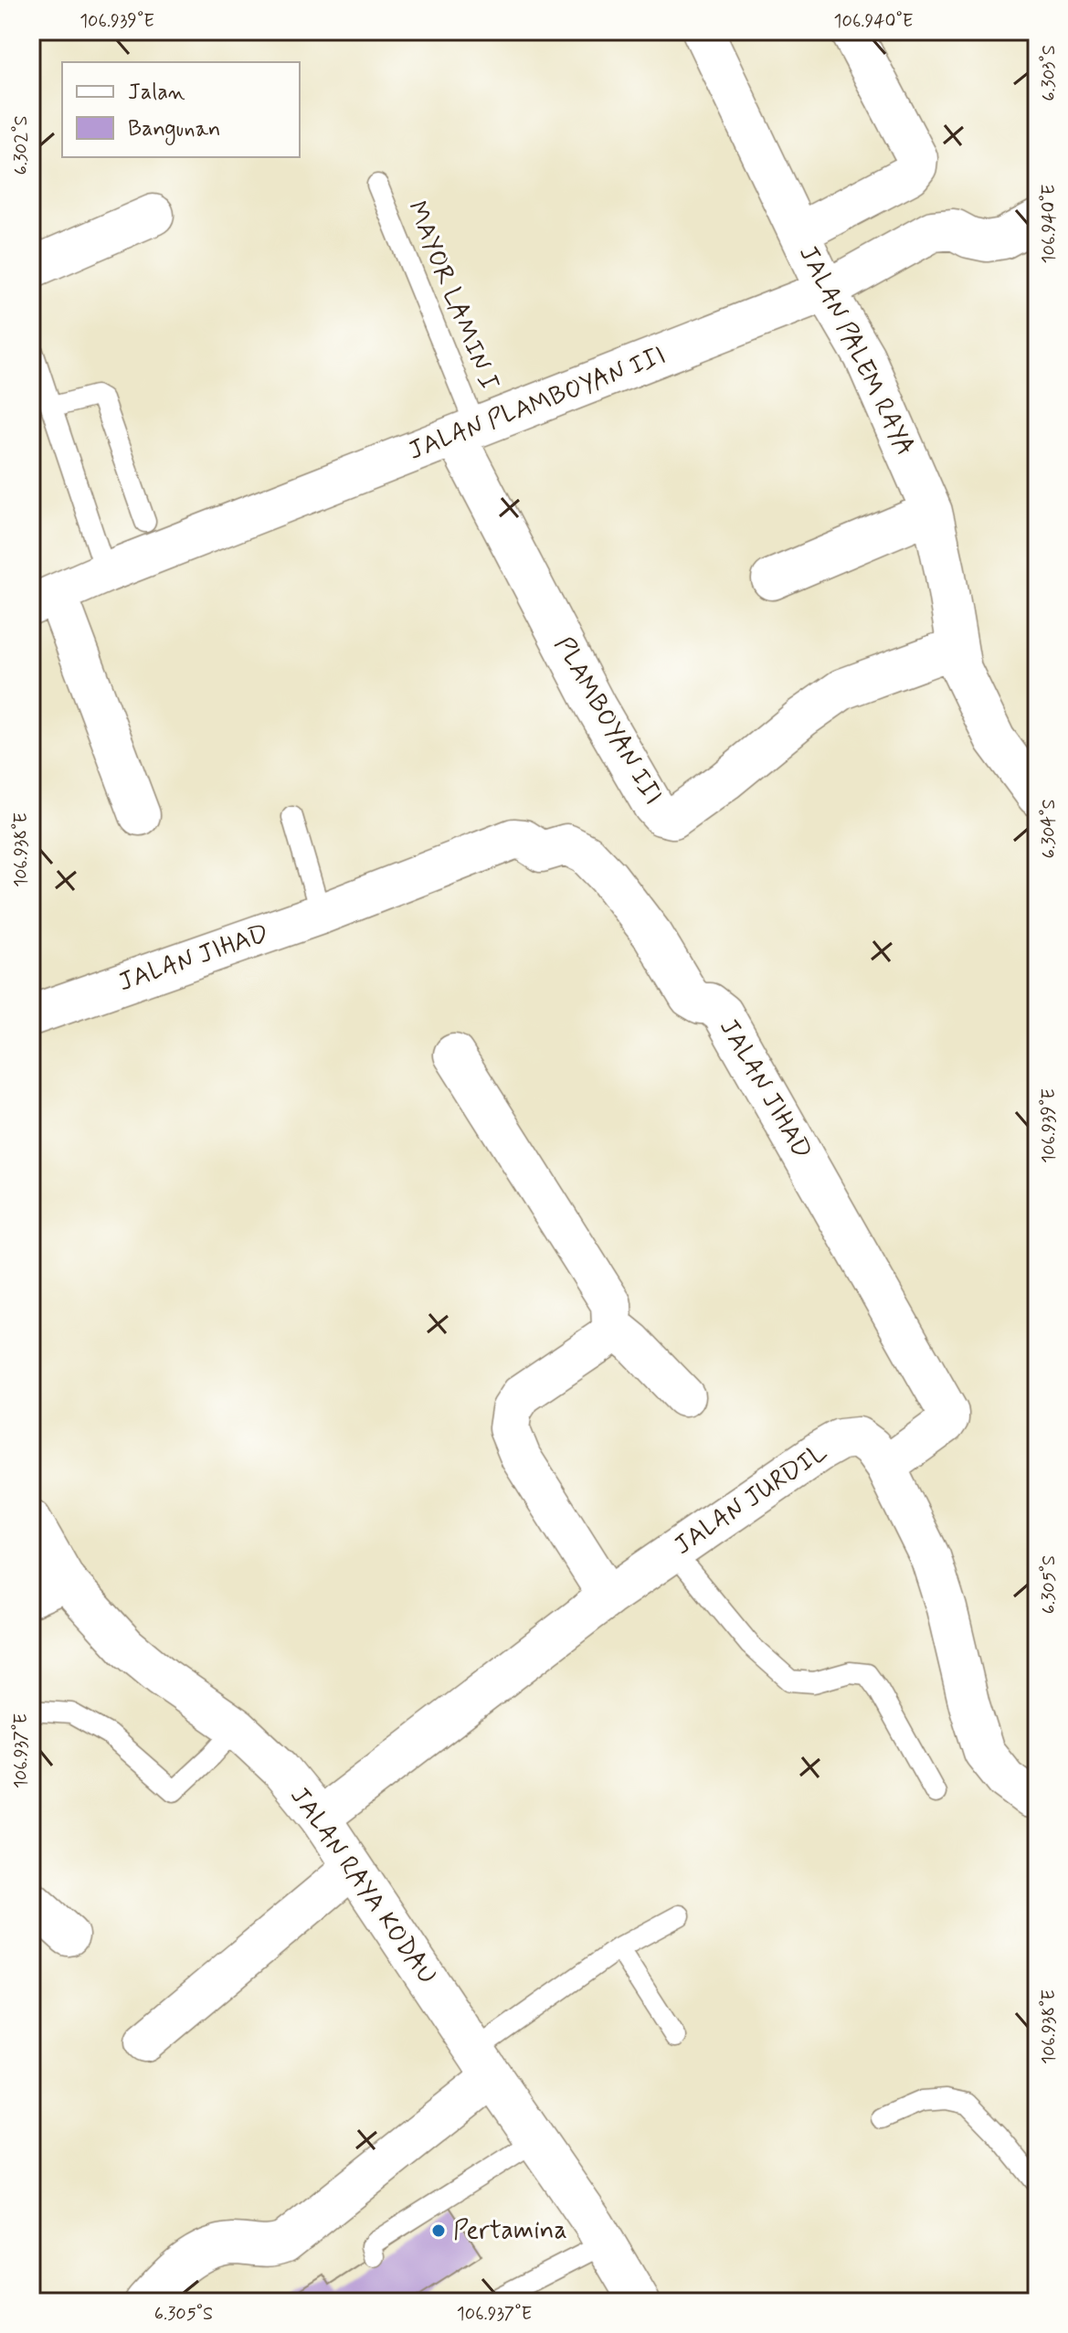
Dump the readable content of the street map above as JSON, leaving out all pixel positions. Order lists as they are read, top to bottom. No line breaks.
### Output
{"streets":{"street":["JALAN PALEM RAYA","JALAN PLAMBOYAN III","PLAMBOYAN III","JALAN JIHAD","JALAN JURDIL","JALAN RAYA KODAU"],"lane":["MAYOR LAMIN I"]},"crossings":[["MAYOR LAMIN I","JALAN PLAMBOYAN III"],["MAYOR LAMIN I","PLAMBOYAN III"],["JALAN PALEM RAYA","JALAN PLAMBOYAN III"],["JALAN PALEM RAYA","PLAMBOYAN III"],["JALAN PLAMBOYAN III","PLAMBOYAN III"],["JALAN JIHAD","JALAN JURDIL"],["JALAN JURDIL","JALAN RAYA KODAU"]],"places":["Pertamina"],"legend":["Jalan","Bangunan"],"coordinates":["106.939°E","106.940°E","6.303°S","6.302°S","6.304°S","106.938°E","6.305°S","106.937°E"]}
